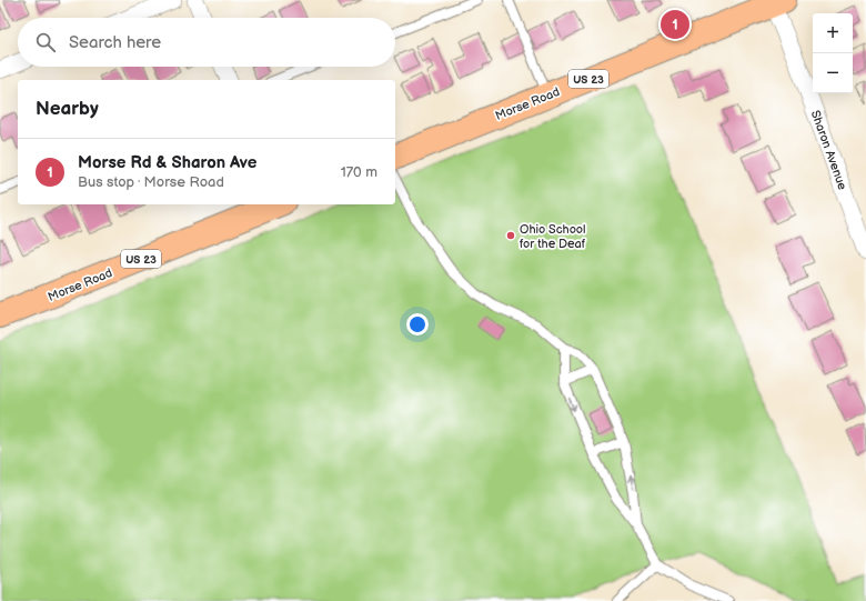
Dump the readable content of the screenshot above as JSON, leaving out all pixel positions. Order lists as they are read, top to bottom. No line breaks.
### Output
{"streets":{"main road":["US 23","Morse Road"],"street":["Sharon Avenue"]},"crossings":[["Morse Road","Sharon Avenue"]],"places":["Ohio School for the Deaf"],"page":{"pins":"1","map_buttons":["+","−"],"search":"Search here","heading":"Nearby","list":[{"mark":"1","name":"Morse Rd & Sharon Ave","note":"Bus stop · Morse Road","value":"170 m"}]}}
